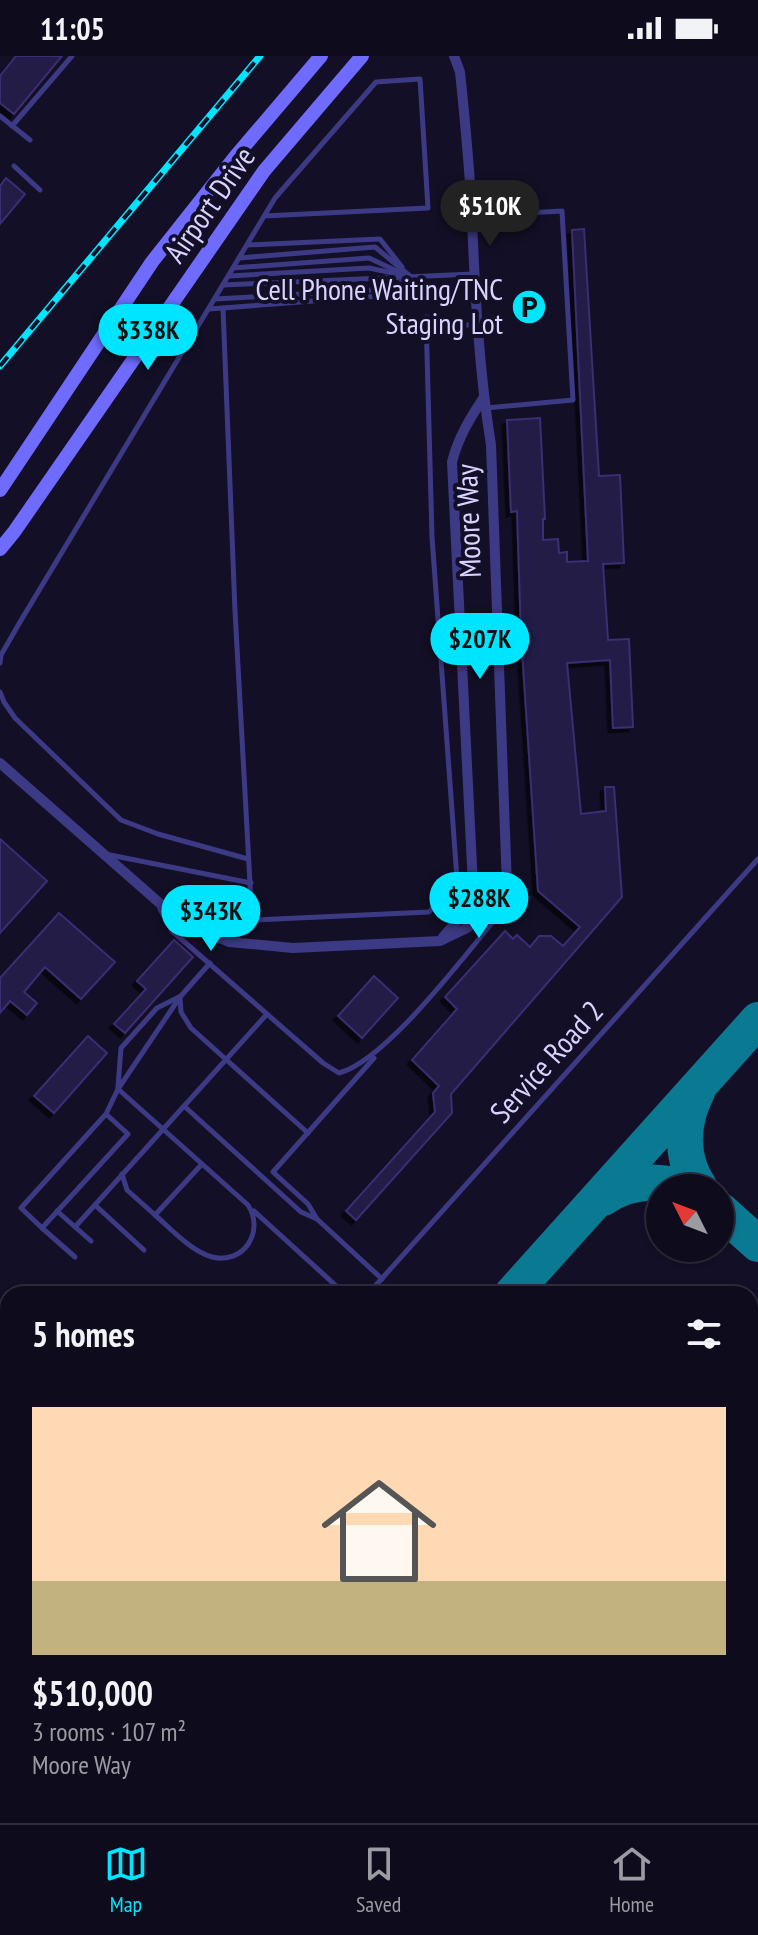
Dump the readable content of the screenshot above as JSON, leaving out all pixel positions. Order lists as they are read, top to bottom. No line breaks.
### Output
{"streets":{"main road":["Airport Drive"],"street":["Moore Way"],"lane":["Service Road 2"]},"places":{"parking":["Cell Phone Waiting/TNC Staging Lot"]},"north":"top left","page":{"status":"11:05","price":["$510K","$338K","$207K","$288K","$343K"],"heading":"5 homes","list":[{"name":"$510,000","note":"3 rooms · 107 m² · Moore Way"}],"tabs":["Map","Saved","Home"]}}
